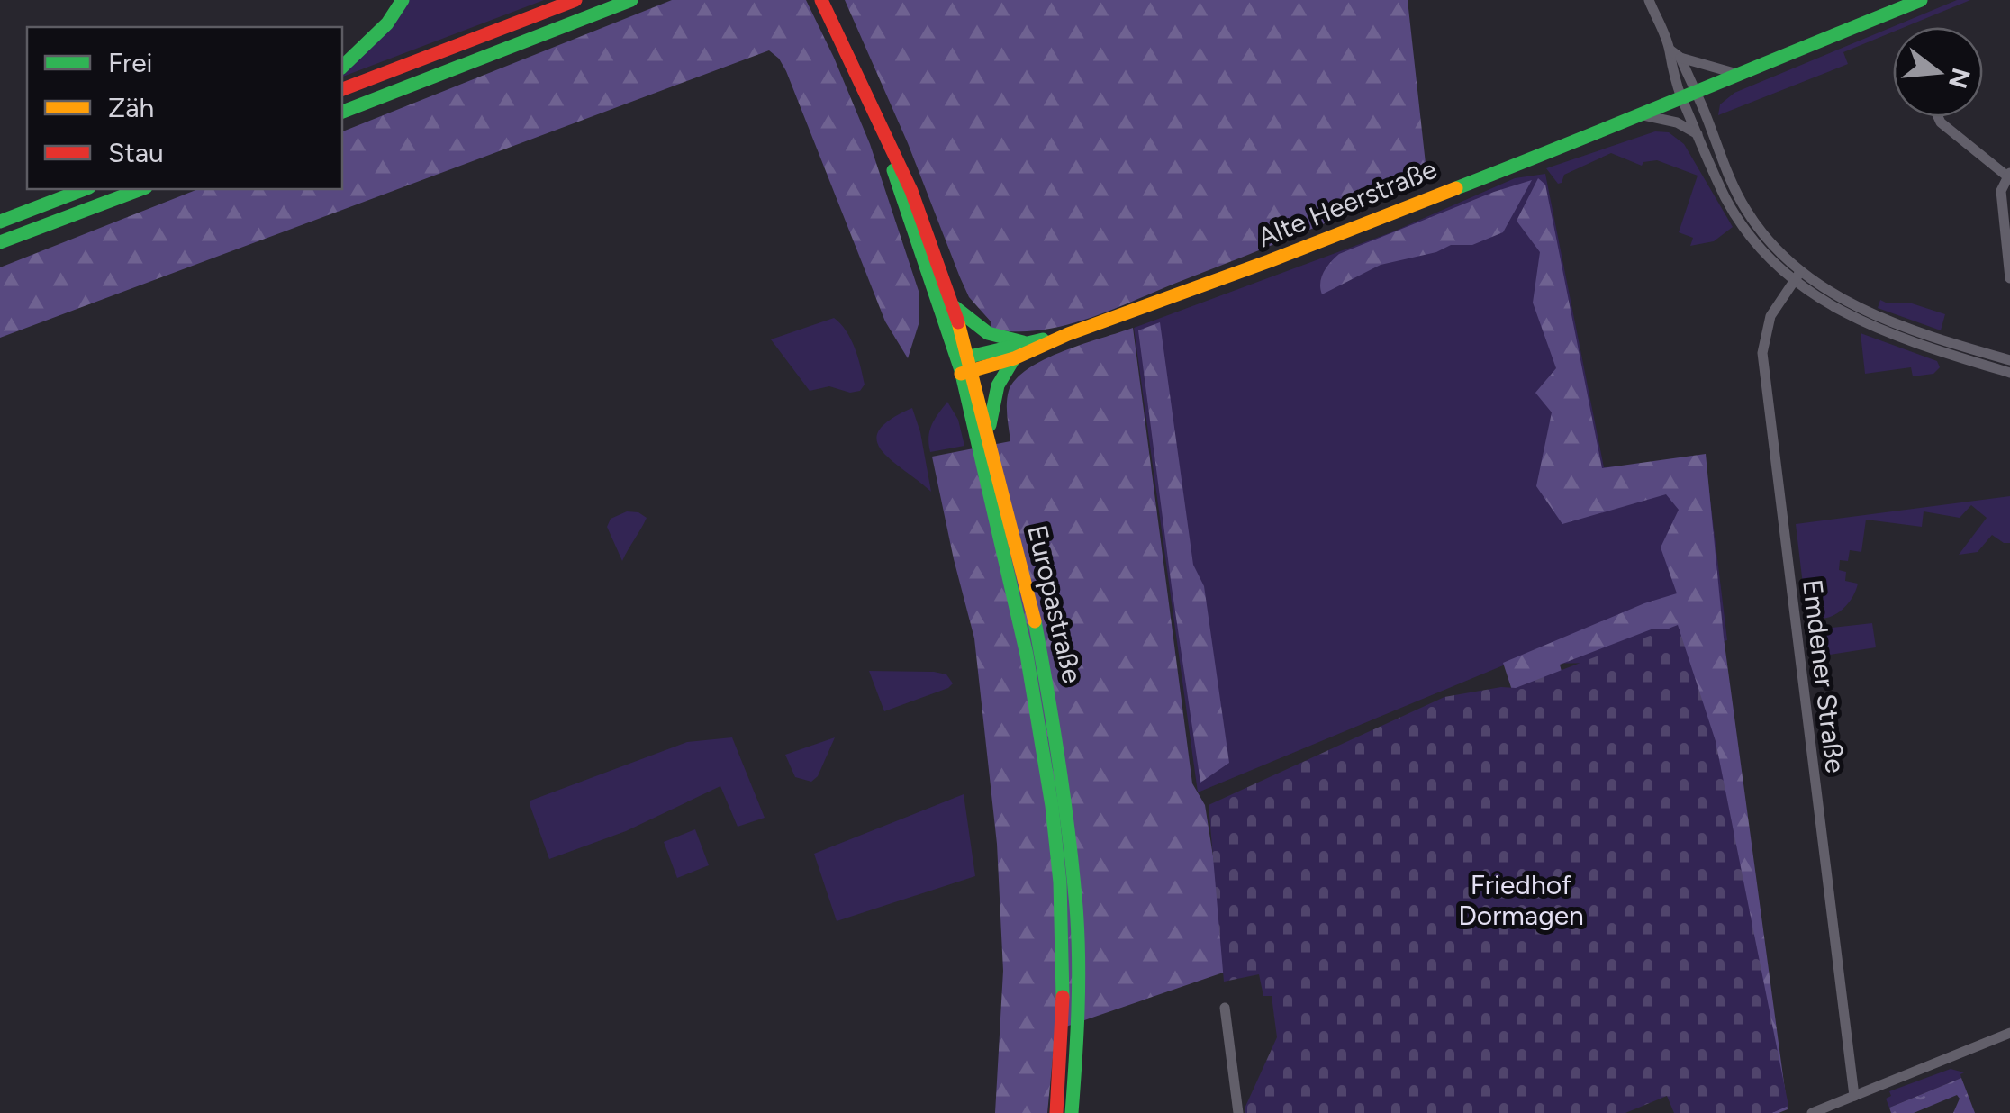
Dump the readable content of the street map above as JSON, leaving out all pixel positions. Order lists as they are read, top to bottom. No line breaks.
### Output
{"streets":{"main road":["Alte Heerstraße","Europastraße"],"street":["Emdener Straße"]},"crossings":[["Alte Heerstraße","Europastraße"]],"parks":["Friedhof Dormagen"],"legend":["Frei","Zäh","Stau"],"north":"right"}
